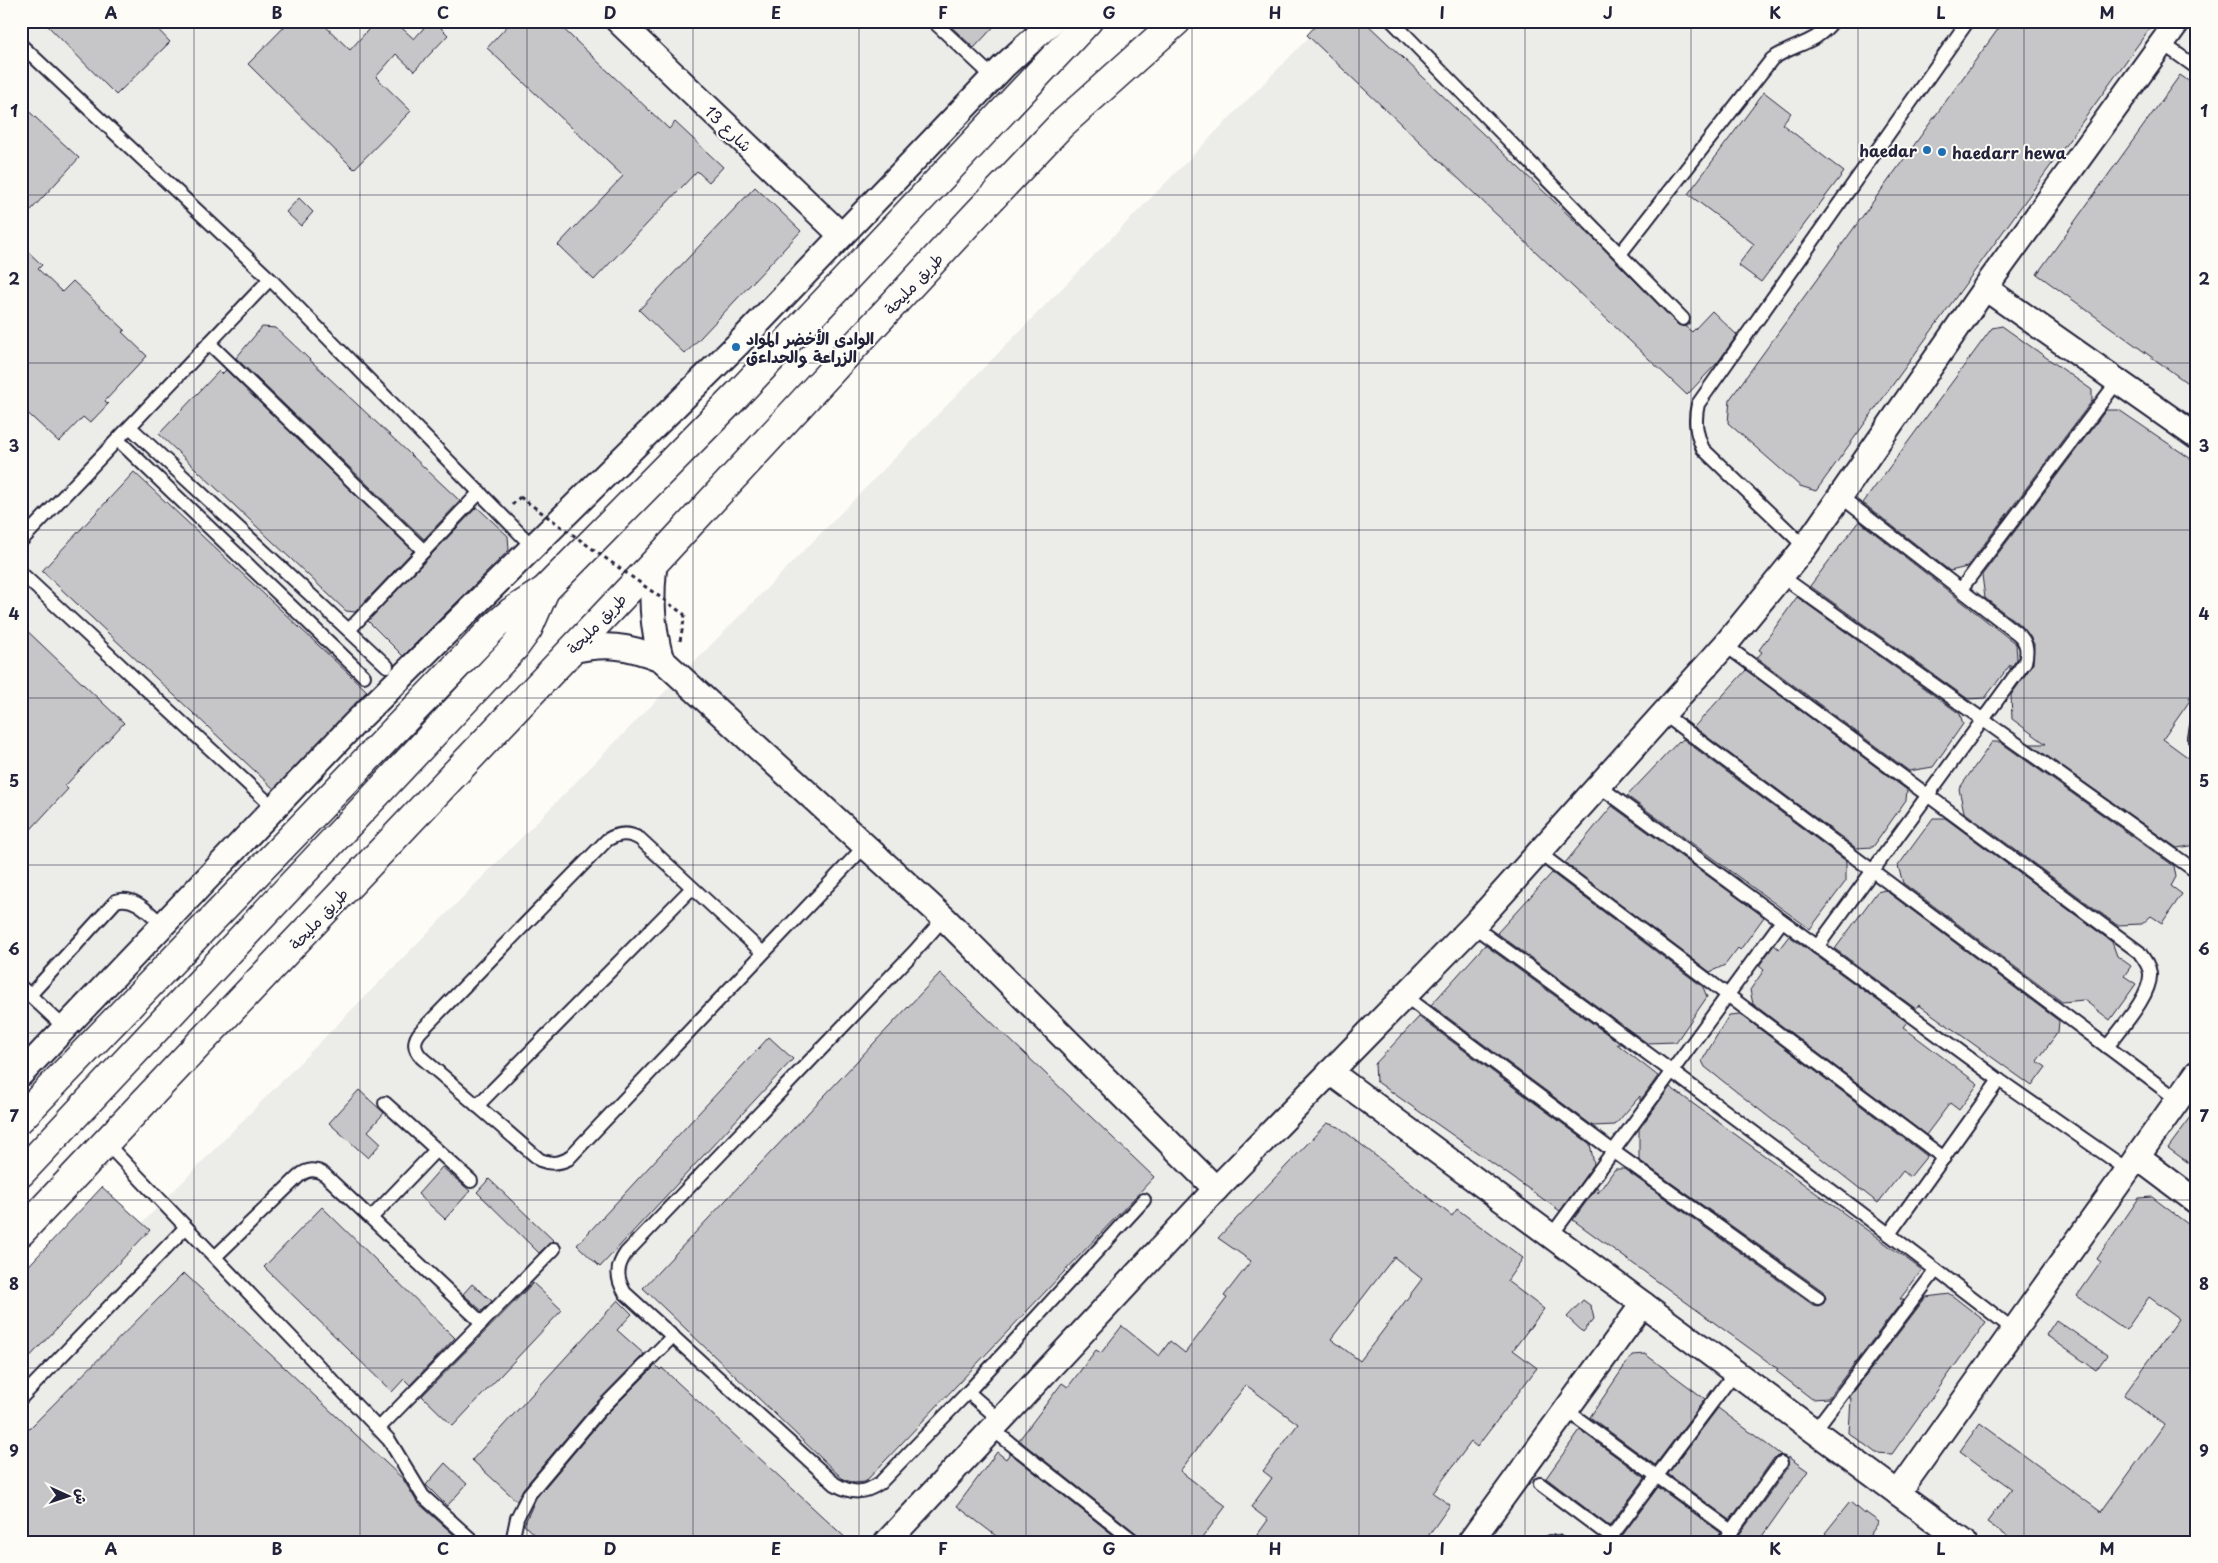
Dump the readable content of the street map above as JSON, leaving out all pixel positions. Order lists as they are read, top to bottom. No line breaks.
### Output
{"streets":{"main road":["طريق مليحة"],"street":["شارع 13"]},"places":["haedar","haedarr hewa","الوادى الأخضر المواد الزراعة والحداءق"],"north":"right","grid":{"columns":["A","B","C","D","E","F","G","H","I","J","K","L","M"],"rows":["1","2","3","4","5","6","7","8","9"]}}
